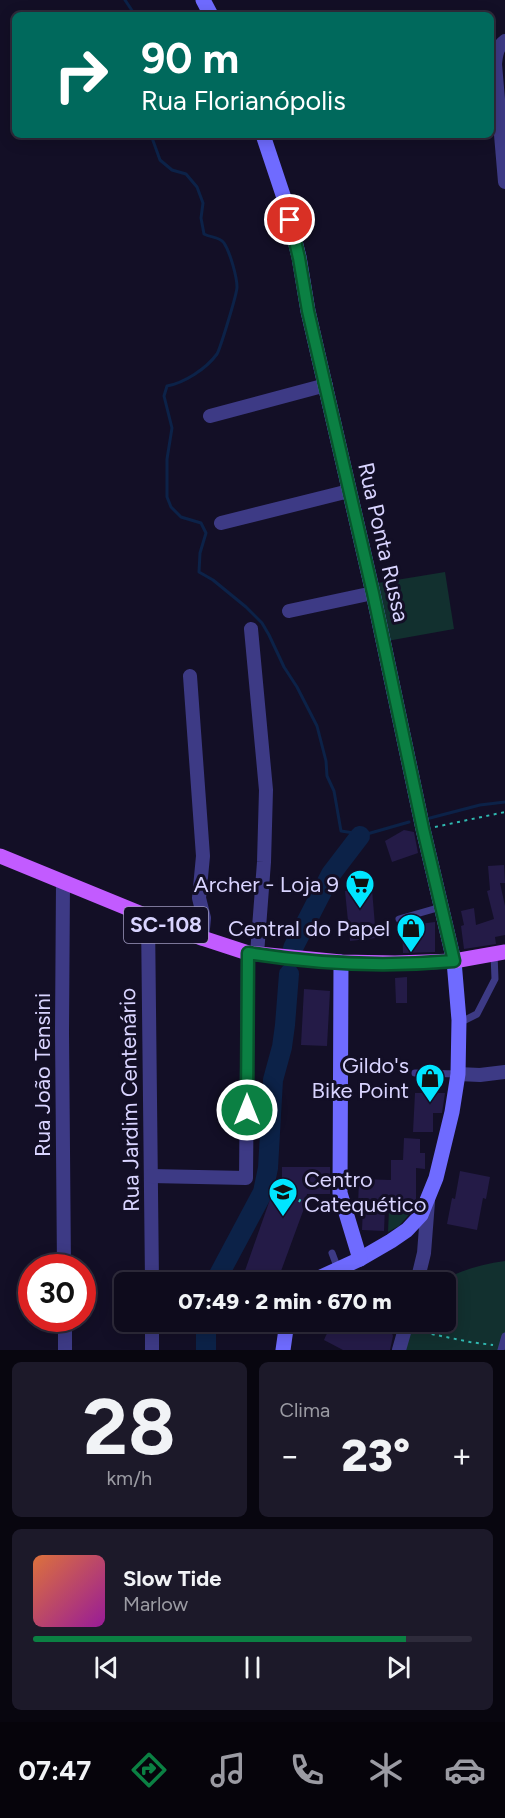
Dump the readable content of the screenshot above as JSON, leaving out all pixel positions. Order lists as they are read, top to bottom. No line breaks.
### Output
{"streets":{"main road":["SC-108"],"street":["Rua Ponta Russa","Rua João Tensini","Rua Jardim Centenário"]},"crossings":[["Rua Ponta Russa","SC-108"],["SC-108","Rua João Tensini"],["SC-108","Rua Jardim Centenário"]],"places":{"supermarket":["Archer - Loja 9"],"shop":["Central do Papel","Gildo's Bike Point"],"school or university":["Centro Catequético"]},"page":{"turn":["90 m","Rua Florianópolis"],"limit":"30","trip":"07:49 · 2 min · 670 m","tile":[["28","km/h"],"Clima"],"heat":["−","23°","+"],"song":["Slow Tide","Marlow"],"tabs":"07:47"}}
